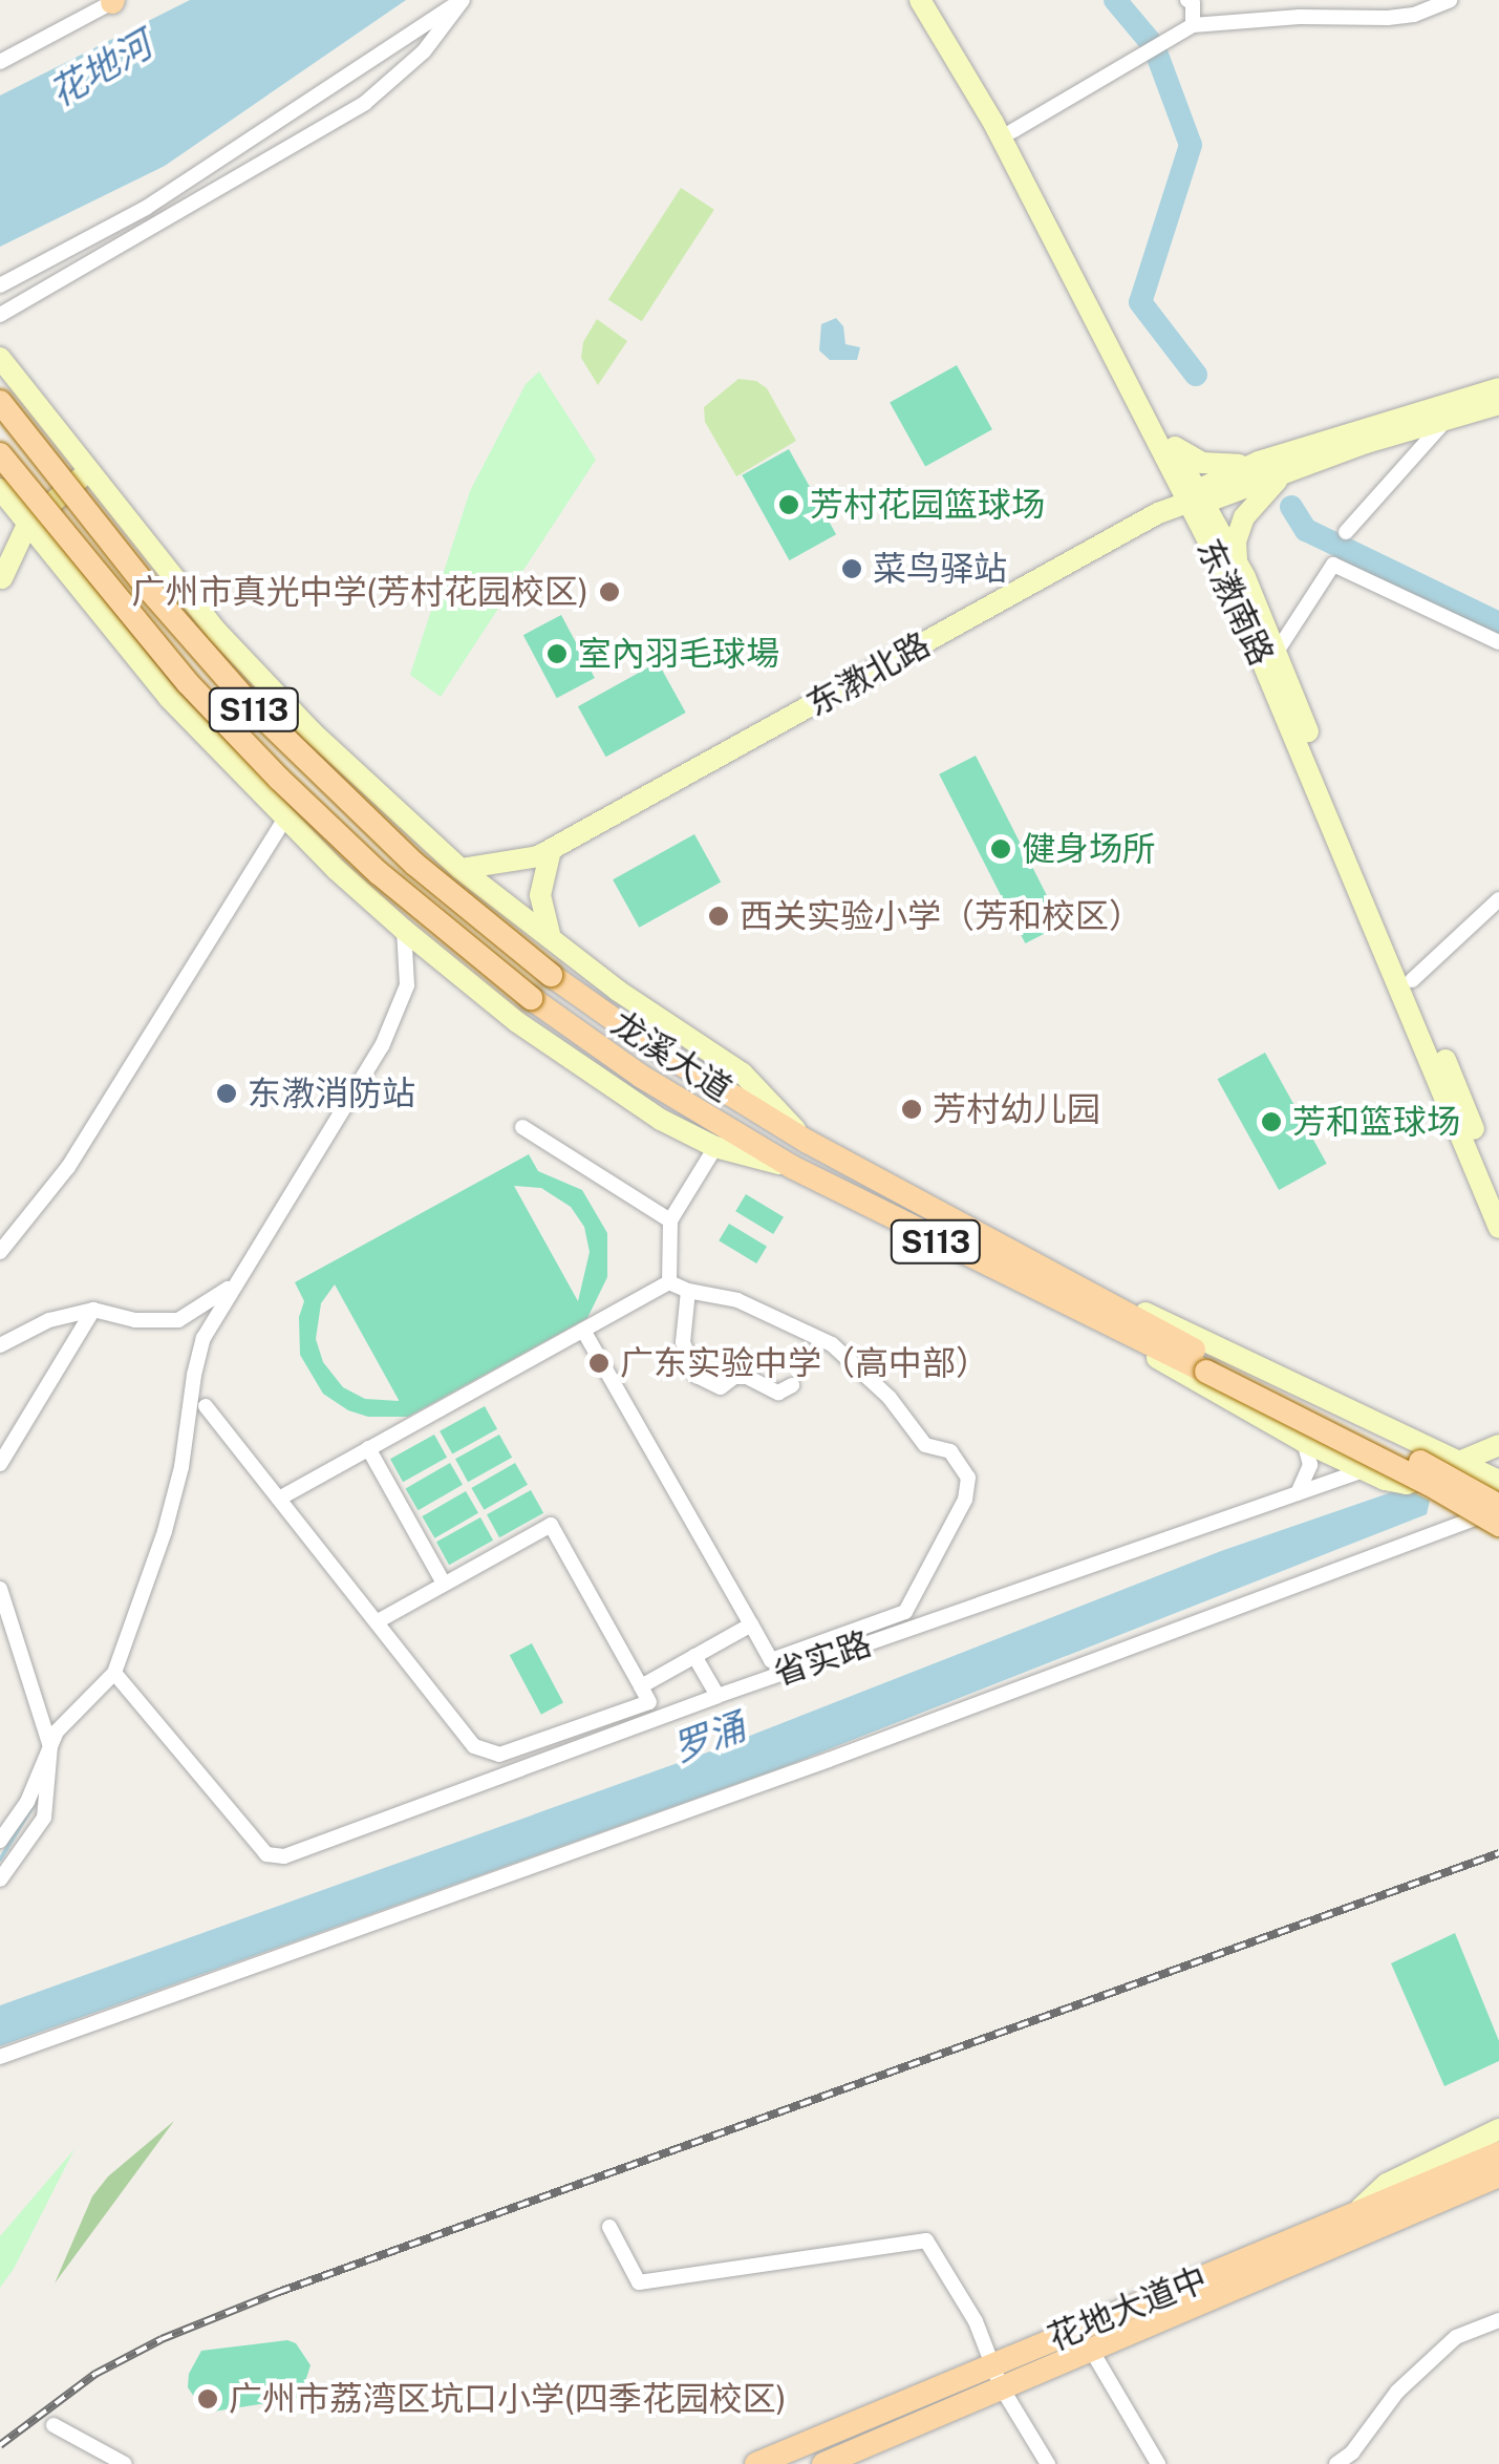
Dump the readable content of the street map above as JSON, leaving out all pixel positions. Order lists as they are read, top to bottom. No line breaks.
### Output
{"streets":{"main road":["S113","龙溪大道","花地大道中"],"street":["东漖南路","东漖北路","省实路"]},"crossings":[["东漖南路","东漖北路"]],"water":["花地河","罗涌"],"places":["芳村花园篮球场","菜鸟驿站","广州市真光中学(芳村花园校区)","室內羽毛球場","健身场所","西关实验小学（芳和校区）","东漖消防站","芳村幼儿园","芳和篮球场","广东实验中学（高中部）","广州市荔湾区坑口小学(四季花园校区)"]}
